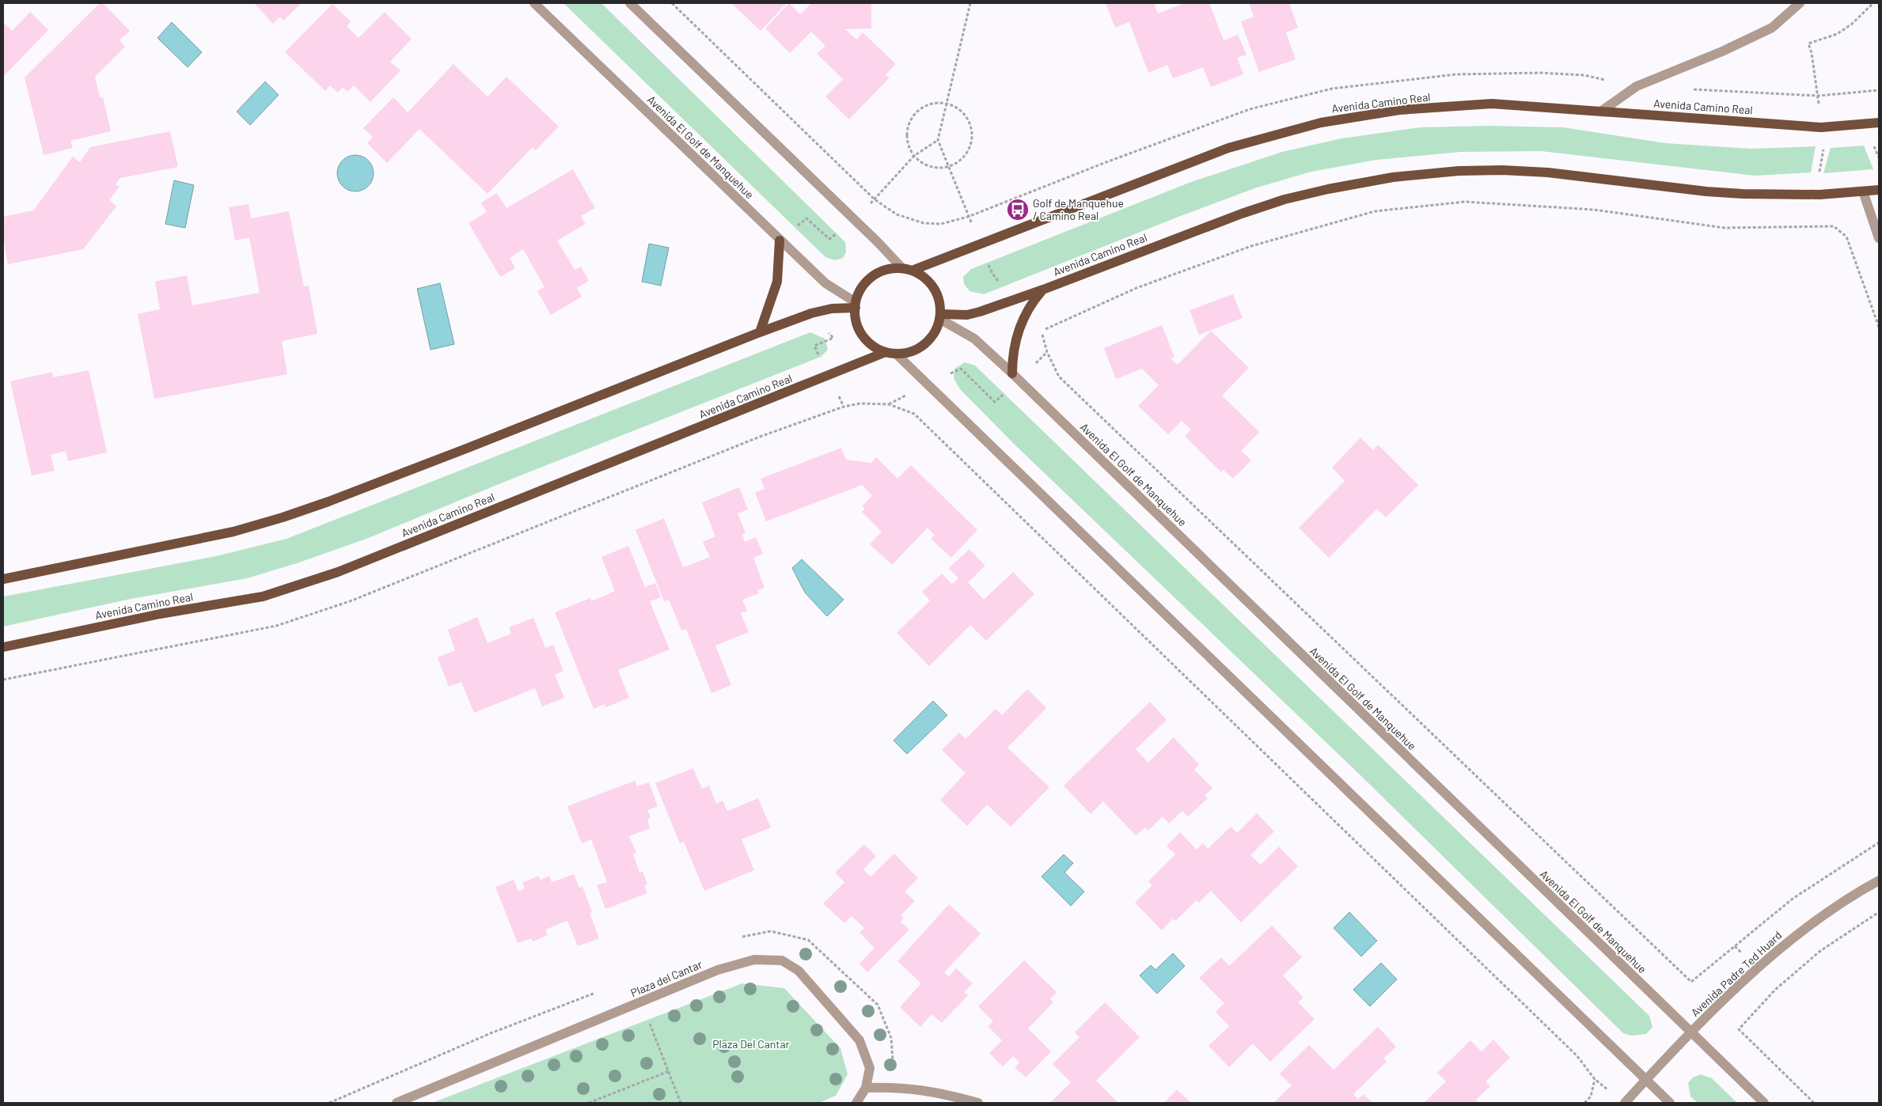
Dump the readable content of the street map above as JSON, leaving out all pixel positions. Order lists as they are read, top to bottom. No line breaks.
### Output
{"streets":{"main road":["Avenida Camino Real"],"street":["Avenida El Golf de Manquehue","Avenida Padre Ted Huard","Plaza del Cantar"]},"crossings":[["Avenida Camino Real","Avenida El Golf de Manquehue"],["Avenida El Golf de Manquehue","Avenida Padre Ted Huard"]],"parks":["Plaza Del Cantar"],"places":{"bus stop":["Golf de Manquehue / Camino Real"]}}
